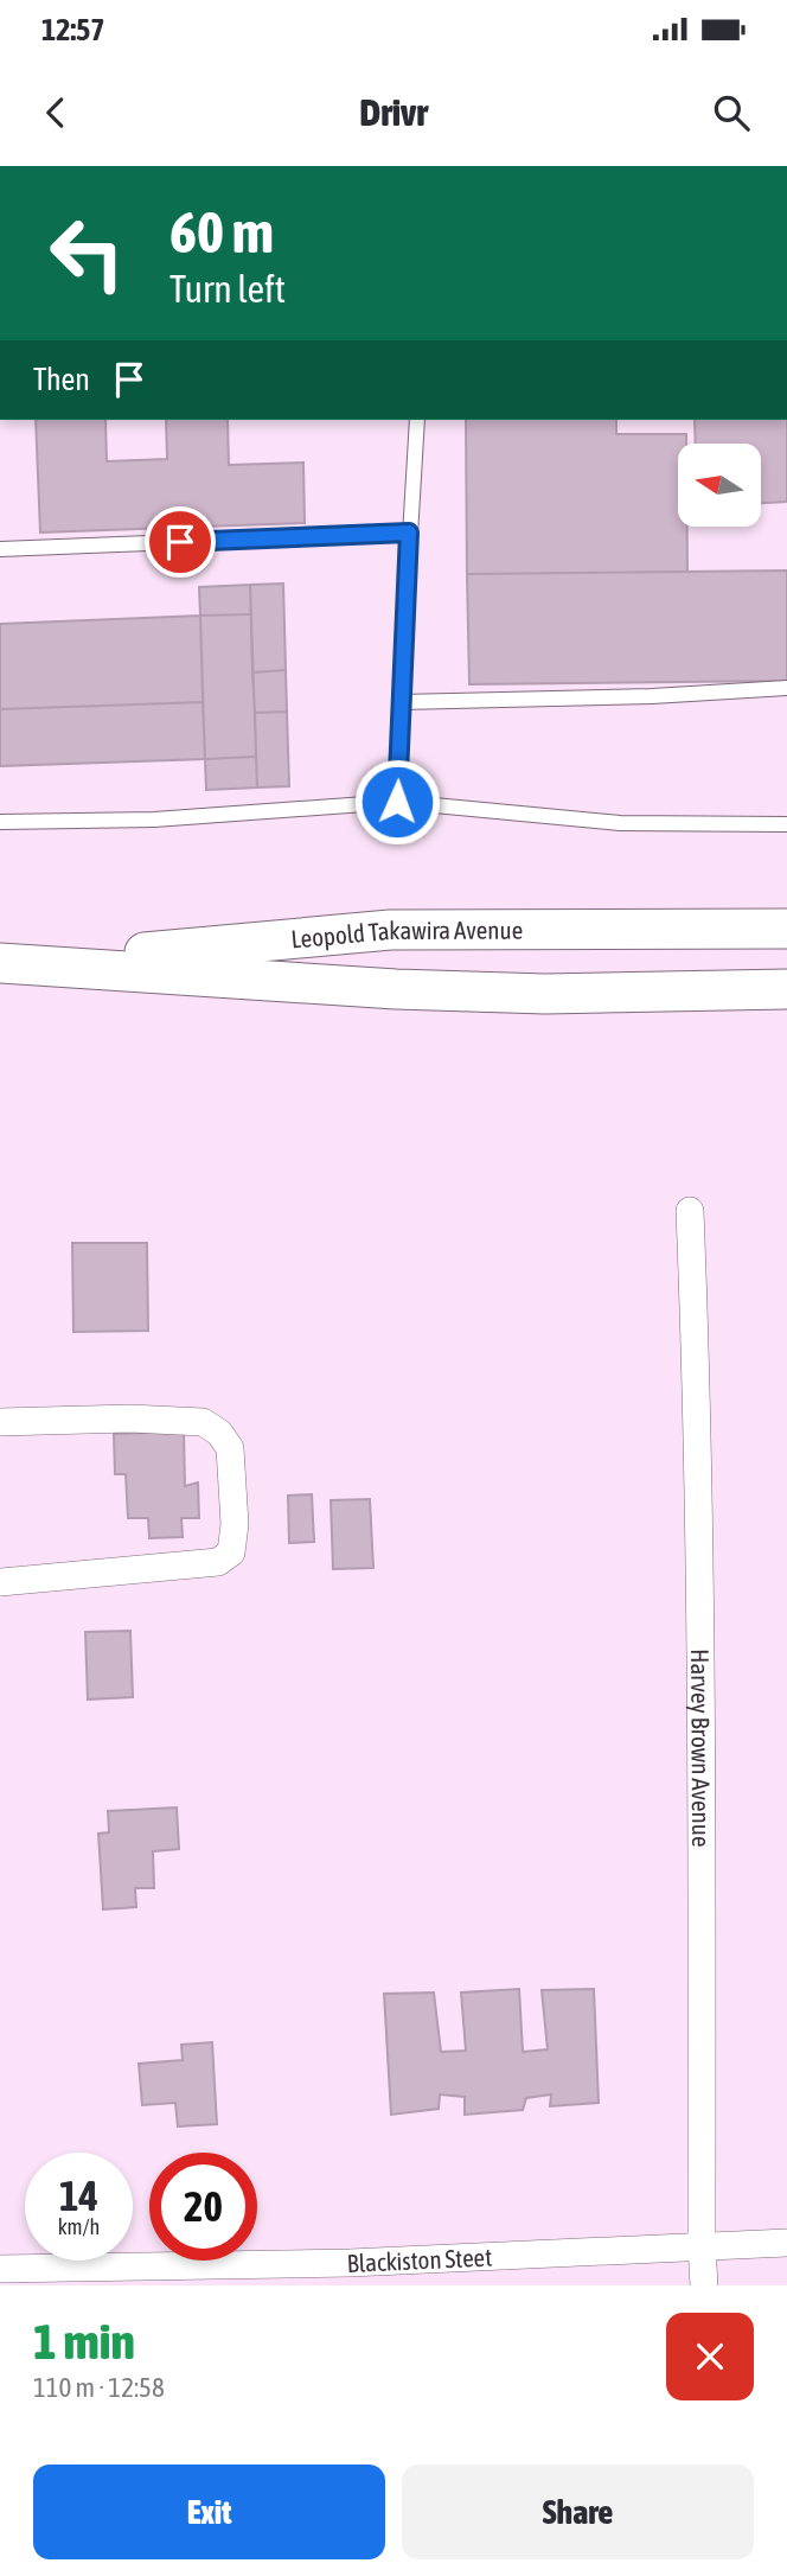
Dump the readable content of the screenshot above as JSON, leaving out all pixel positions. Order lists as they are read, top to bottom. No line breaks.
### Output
{"streets":{"main road":["Leopold Takawira Avenue"],"street":["Harvey Brown Avenue","Blackiston Steet"]},"crossings":[["Harvey Brown Avenue","Blackiston Steet"]],"north":"left","page":{"status":"12:57","header":"Drivr","turn":["60 m","Turn left"],"then":"Then","speed":"14 km/h","limit":"20","heading":["1 min","110 m · 12:58"],"buttons":["Exit","Share"]}}
